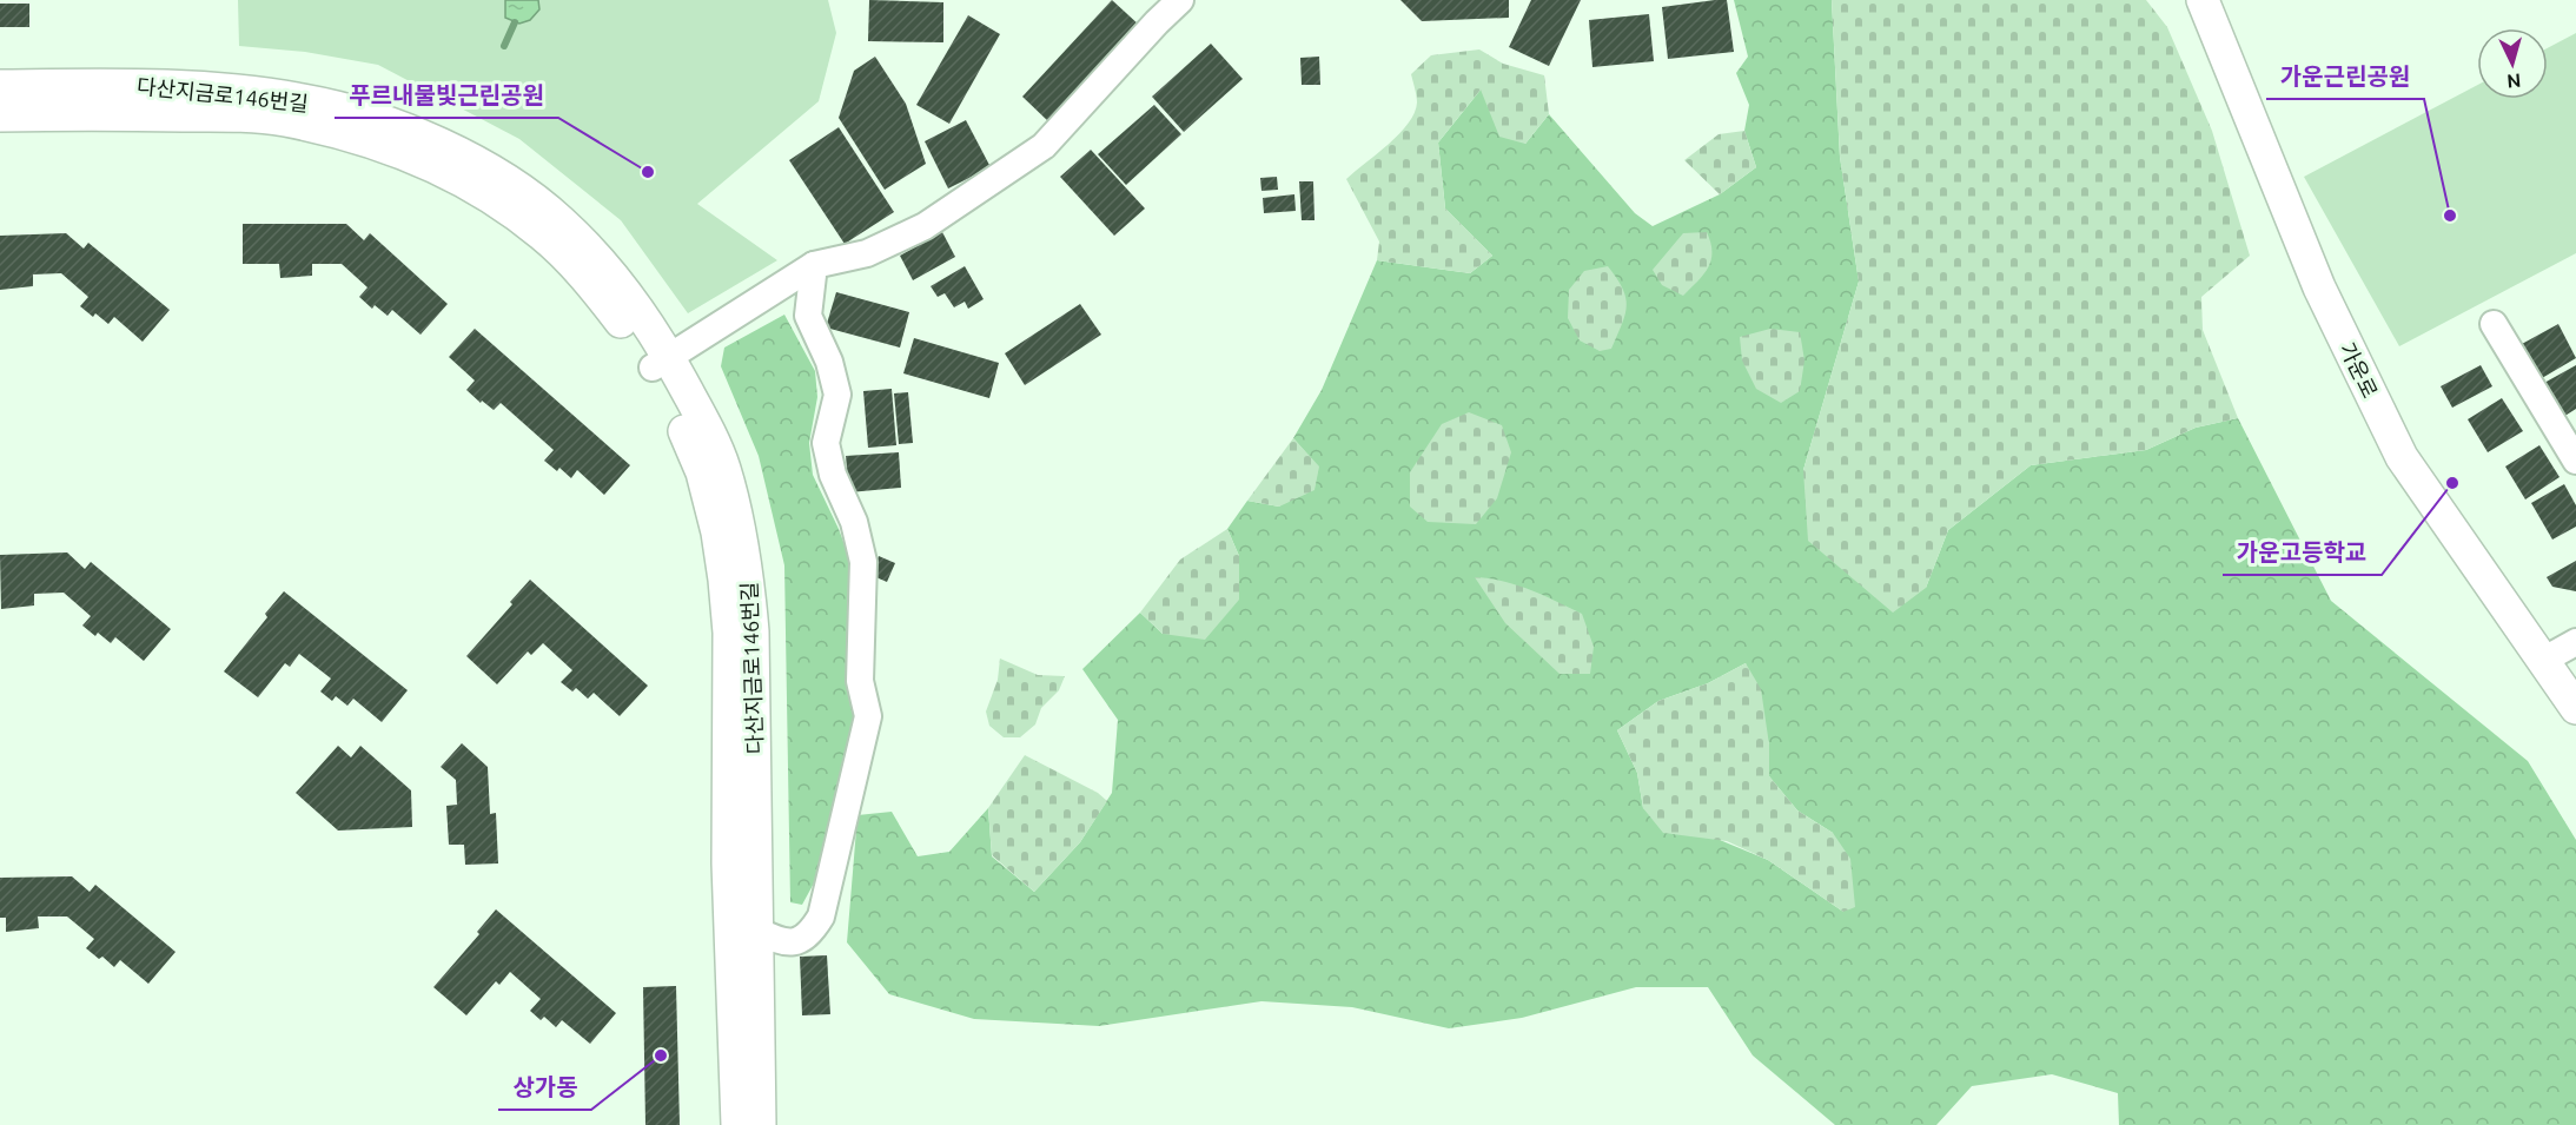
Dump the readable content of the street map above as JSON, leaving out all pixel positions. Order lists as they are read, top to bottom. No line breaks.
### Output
{"streets":{"street":["다산지금로146번길","가운로"]},"places":["푸르내물빛근린공원","가운근린공원","가운고등학교","상가동"],"north":"bottom"}
